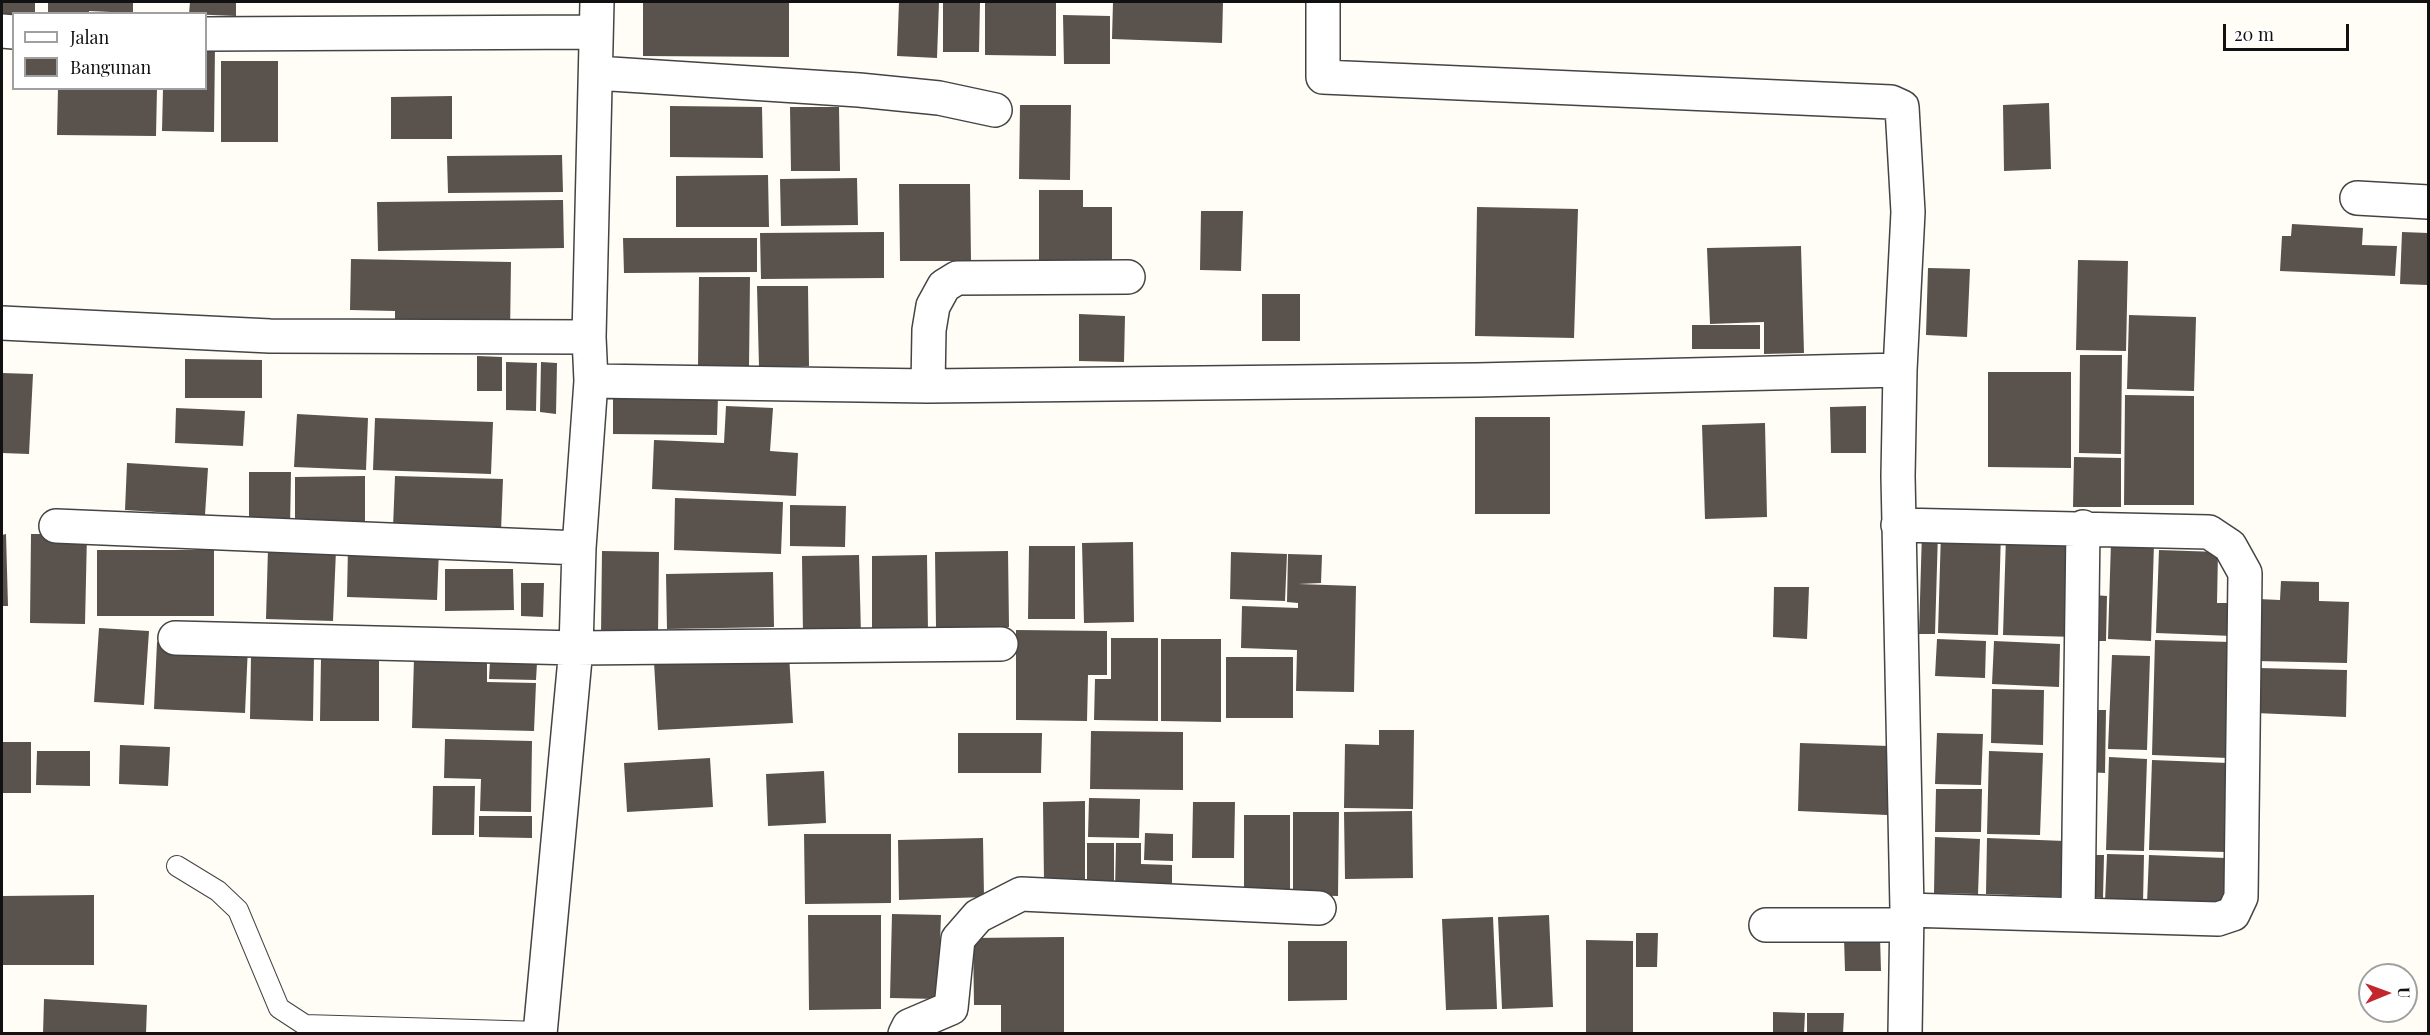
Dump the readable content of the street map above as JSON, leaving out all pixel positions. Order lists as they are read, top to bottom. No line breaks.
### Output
{"legend":["Jalan","Bangunan"],"scale_bar":"20 m","north":"right"}
